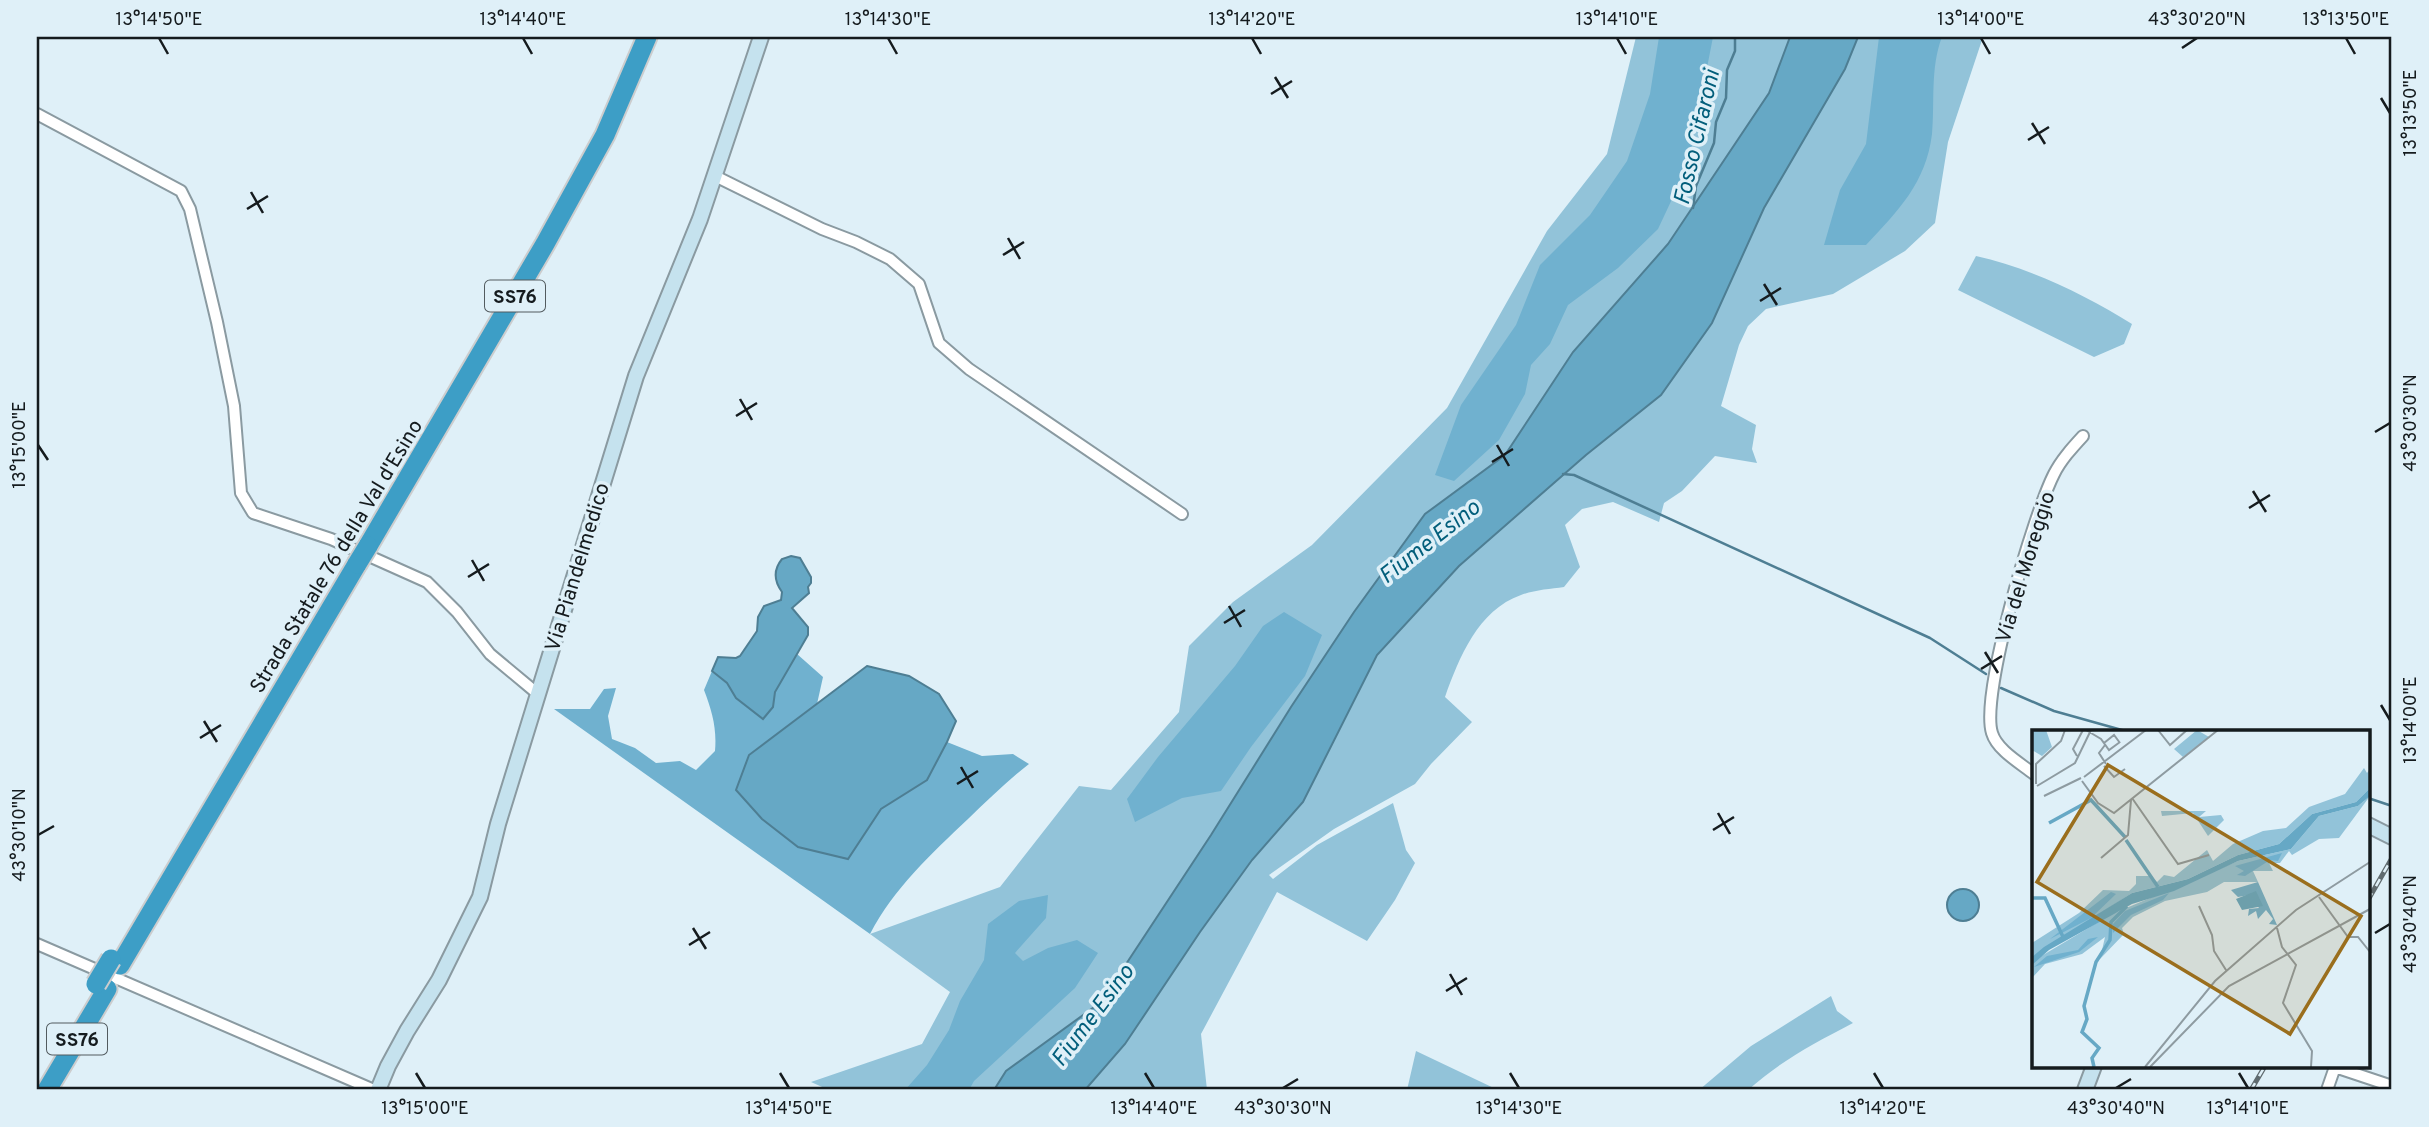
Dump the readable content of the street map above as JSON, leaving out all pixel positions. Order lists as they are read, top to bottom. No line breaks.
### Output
{"streets":{"highway":["SS76","Strada Statale 76 della Val d'Esino"],"main road":["Via Piandelmedico"],"street":["Via del Moreggio"]},"water":["Fosso Cifaroni","Fiume Esino"],"coordinates":["13°14'50\"E","13°14'40\"E","13°14'30\"E","13°14'20\"E","13°14'10\"E","13°14'00\"E","43°30'20\"N","13°13'50\"E","43°30'30\"N","13°15'00\"E","43°30'10\"N","43°30'40\"N"]}
